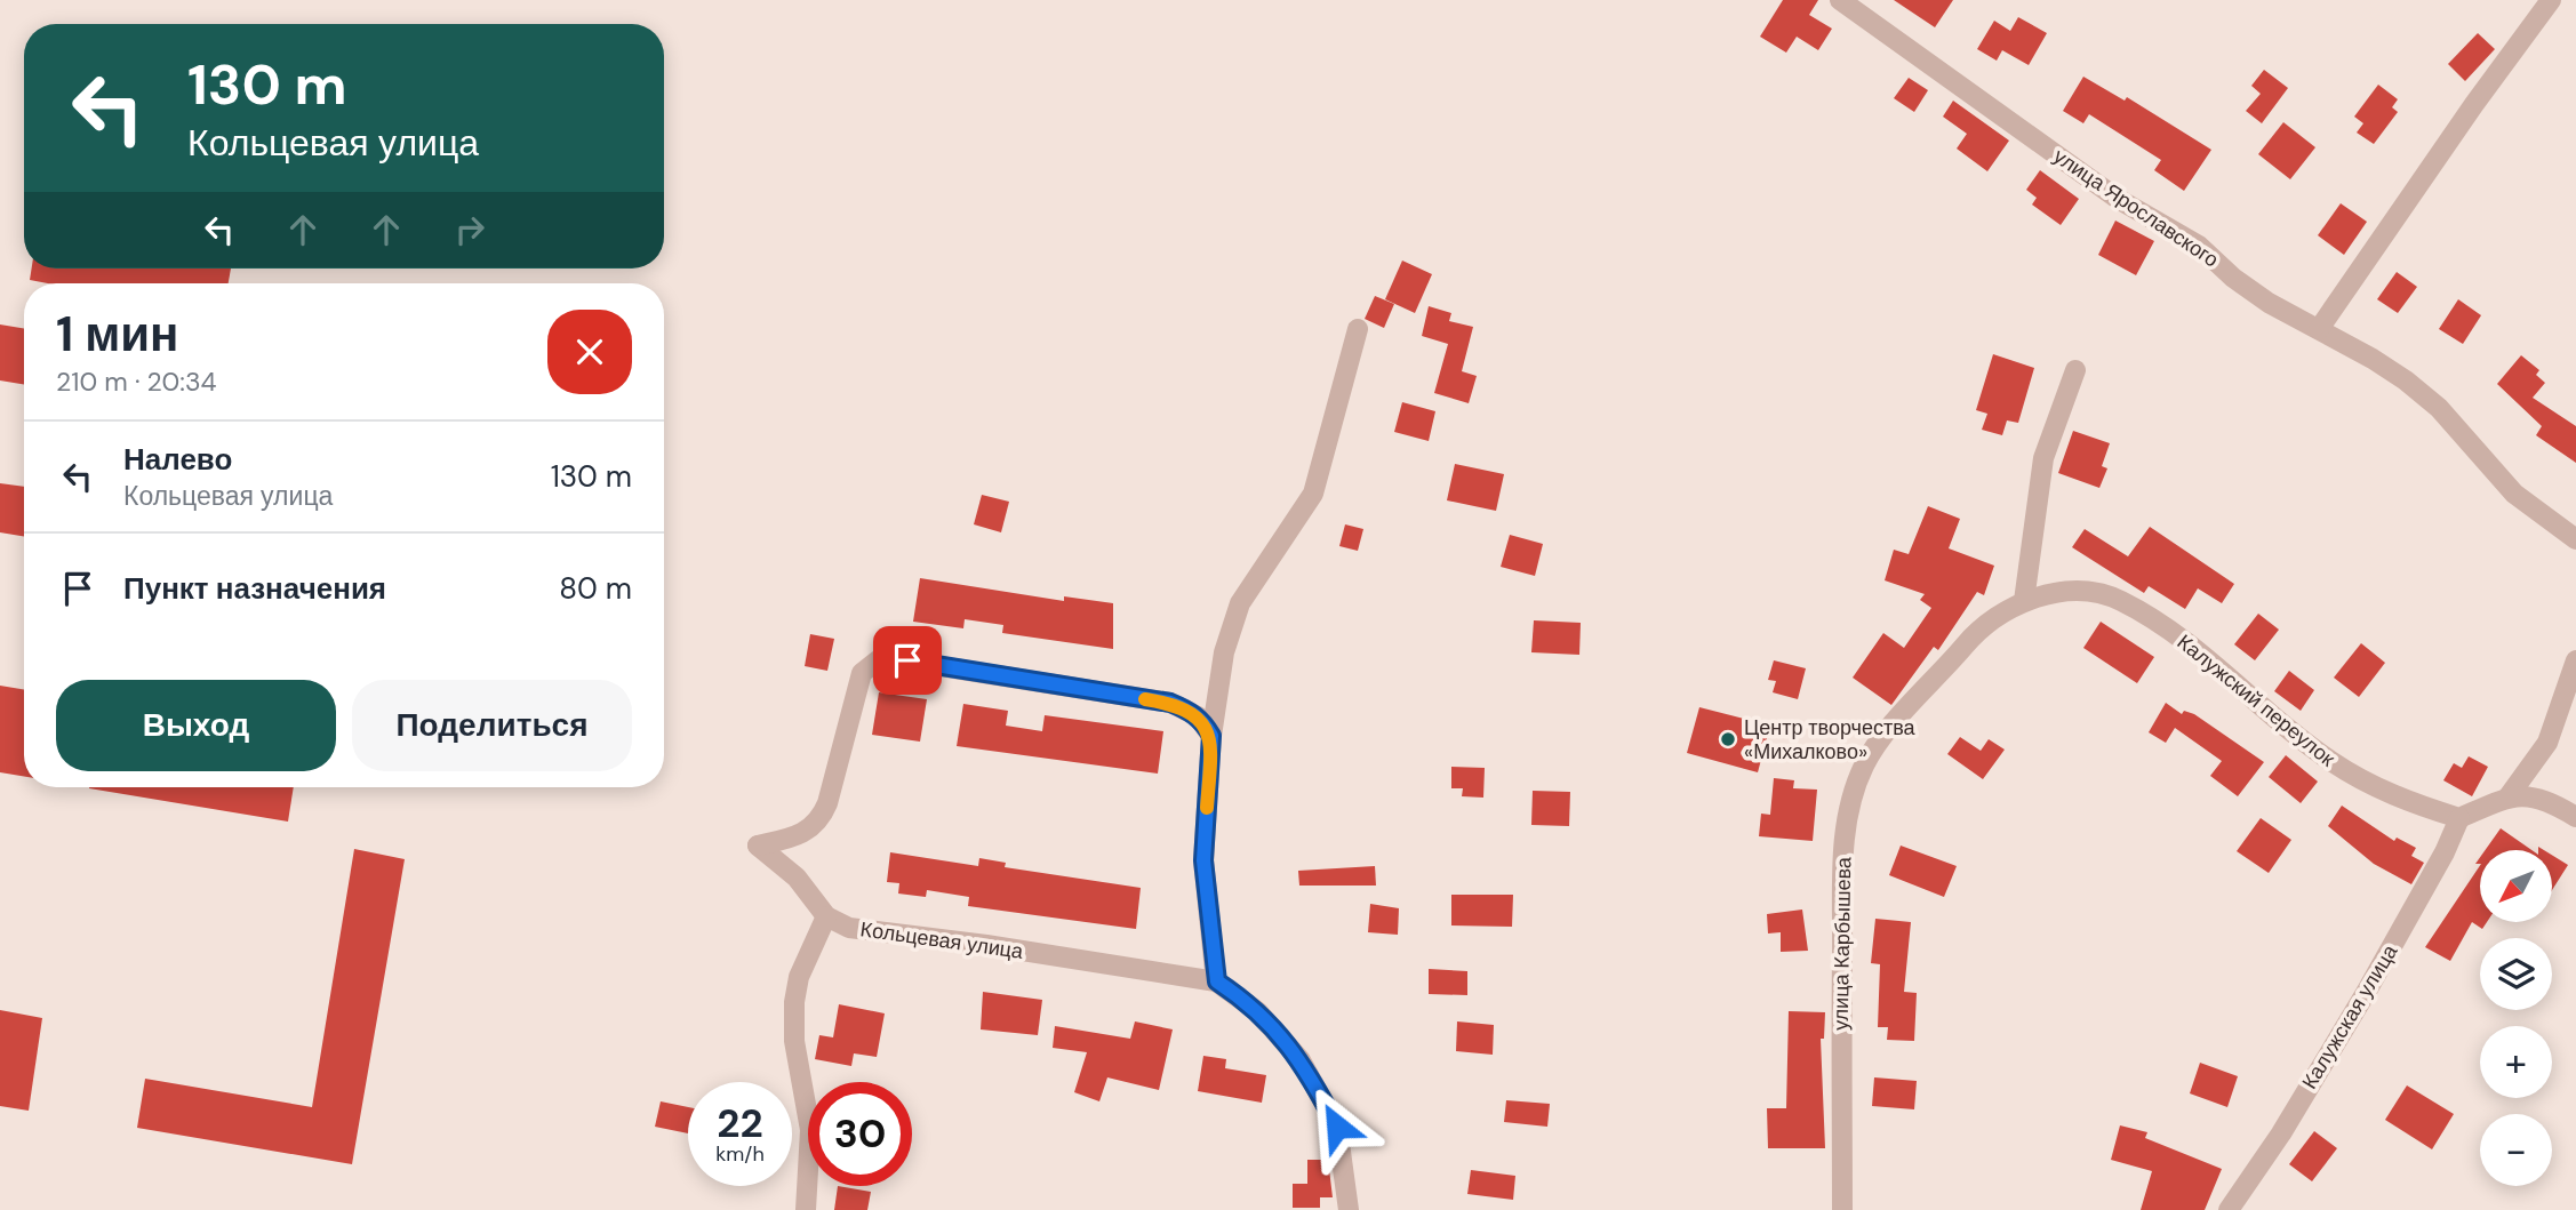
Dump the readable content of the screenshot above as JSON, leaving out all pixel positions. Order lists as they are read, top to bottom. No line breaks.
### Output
{"streets":{"street":["улица Ярославского","Калужский переулок","Кольцевая улица","улица Карбышева","Калужская улица"]},"crossings":[["Калужский переулок","улица Карбышева"],["Калужский переулок","Калужская улица"]],"places":["Центр творчества «Михалково»"],"north":"bottom left","page":{"turn":["130 m","Кольцевая улица"],"heading":["1 мин","210 m · 20:34"],"list":[{"name":"Налево","note":"Кольцевая улица","value":"130 m"},{"name":"Пункт назначения","value":"80 m"}],"buttons":["Выход","Поделиться"],"map_buttons":["+","−"],"speed":"22 km/h","limit":"30"}}
